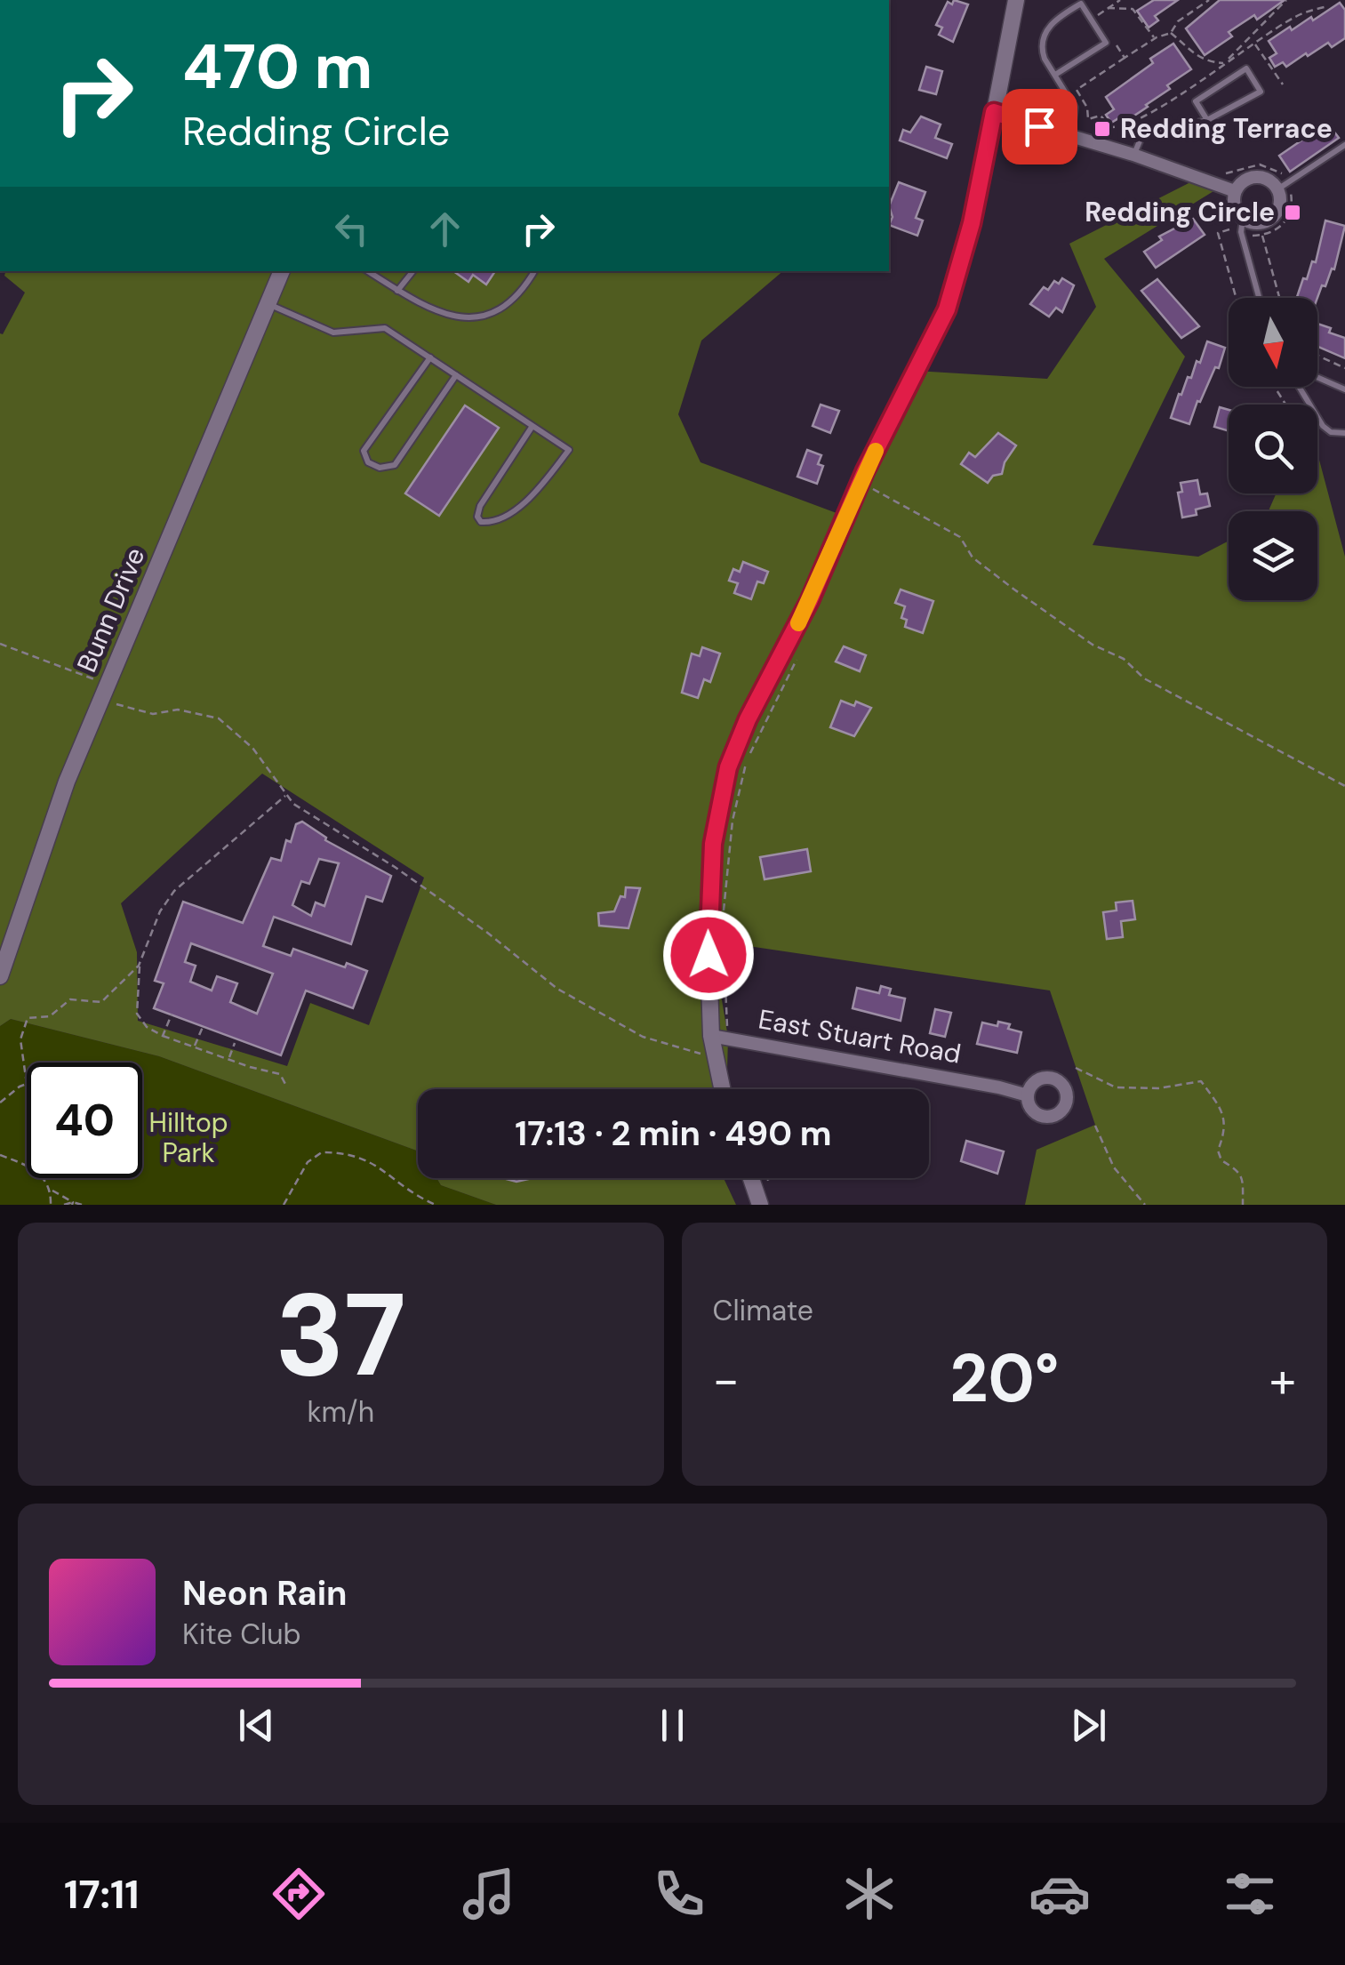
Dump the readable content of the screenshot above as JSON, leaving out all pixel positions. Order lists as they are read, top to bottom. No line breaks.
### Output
{"streets":{"street":["Bunn Drive","East Stuart Road"]},"parks":["Hilltop Park"],"places":{"transit":["Redding Terrace","Redding Circle"]},"north":"bottom","page":{"turn":["470 m","Redding Circle"],"limit":"40","trip":"17:13 · 2 min · 490 m","tile":[["37","km/h"],"Climate"],"heat":["−","20°","+"],"song":["Neon Rain","Kite Club"],"tabs":"17:11"}}
